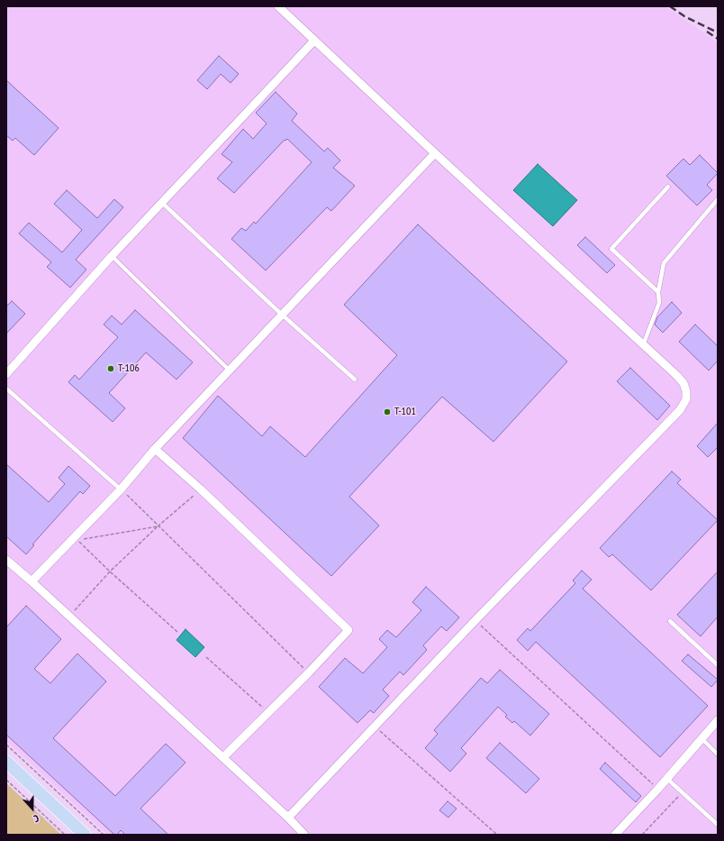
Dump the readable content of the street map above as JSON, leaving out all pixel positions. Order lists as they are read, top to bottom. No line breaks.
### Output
{"places":["Т-106","Т-101"],"north":"bottom"}
